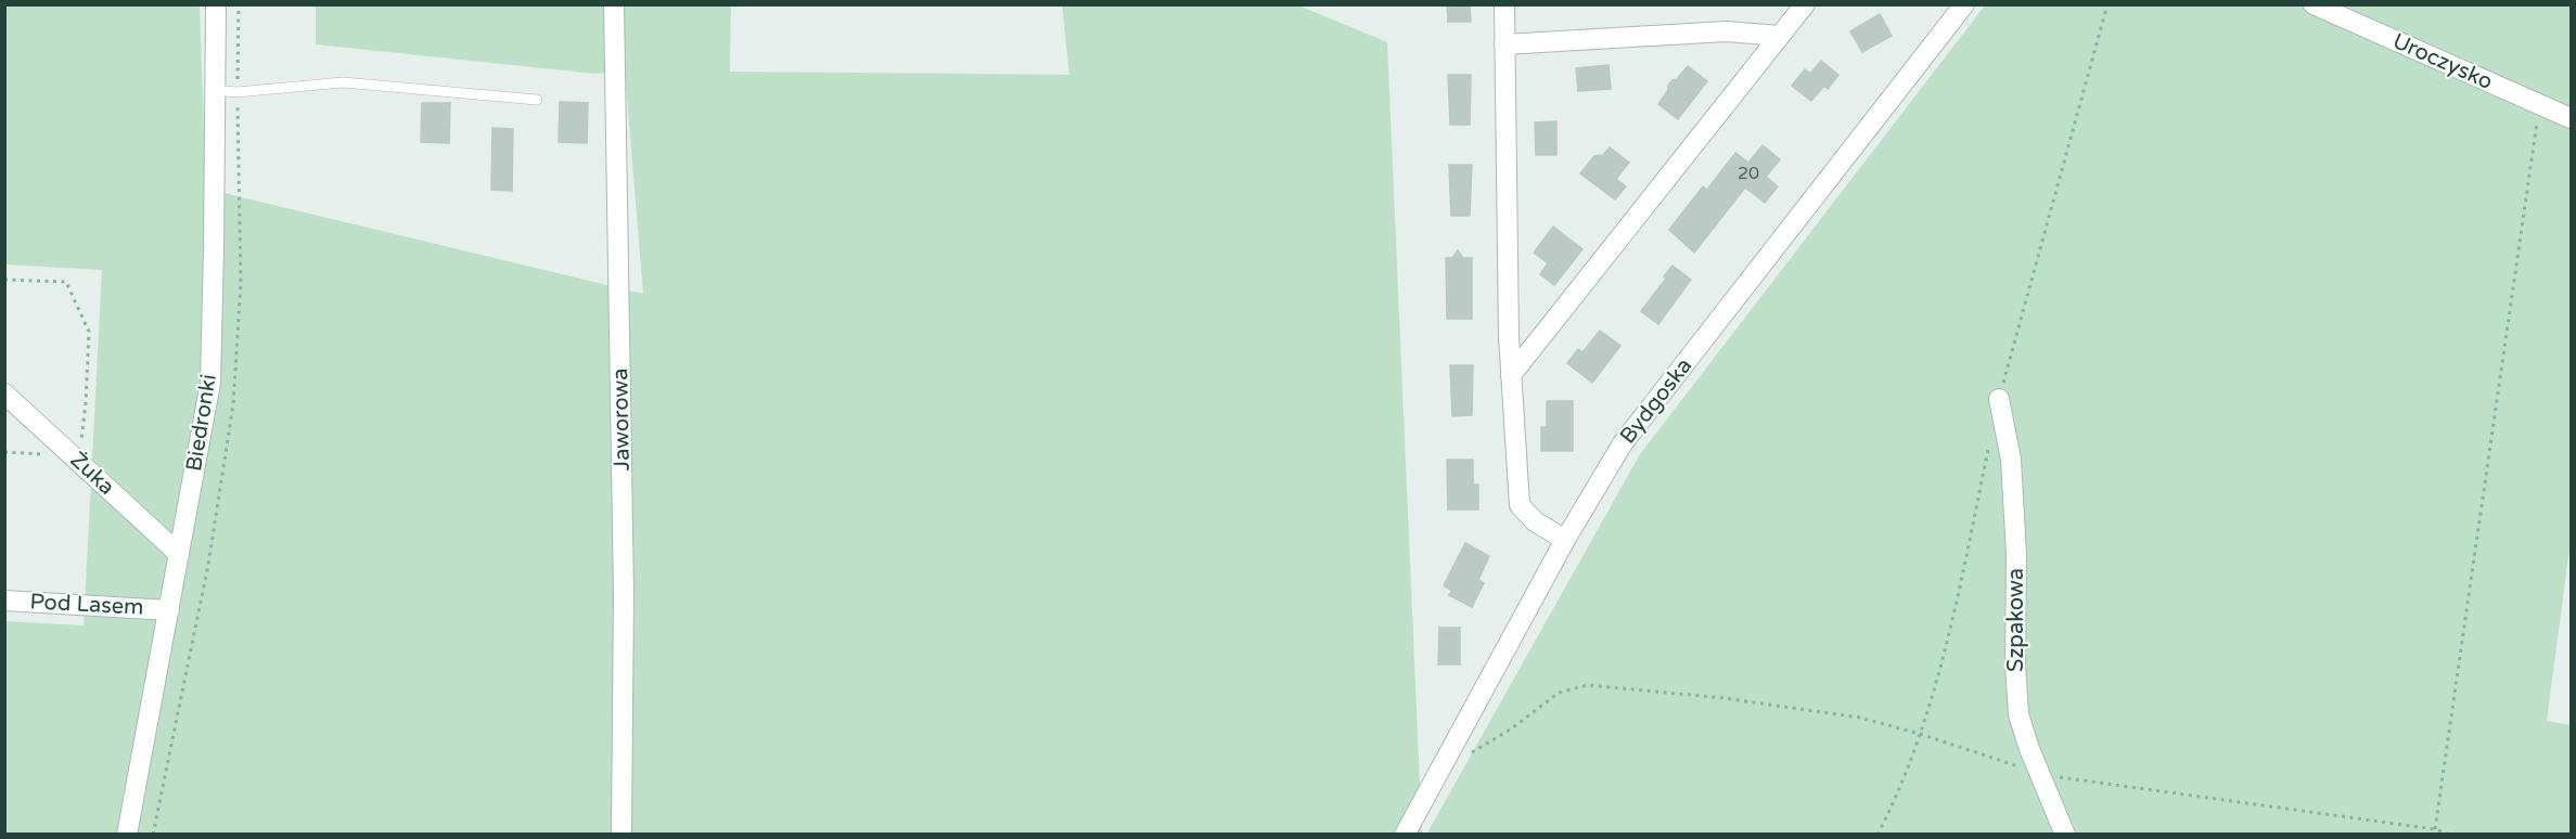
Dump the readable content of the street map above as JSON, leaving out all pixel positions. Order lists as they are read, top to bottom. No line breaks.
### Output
{"streets":{"street":["Uroczysko","Bydgoska","Jaworowa","Biedronki","Żuka","Pod Lasem","Szpakowa"]},"crossings":[["Biedronki","Żuka"],["Biedronki","Pod Lasem"]],"house_numbers":["20"]}
